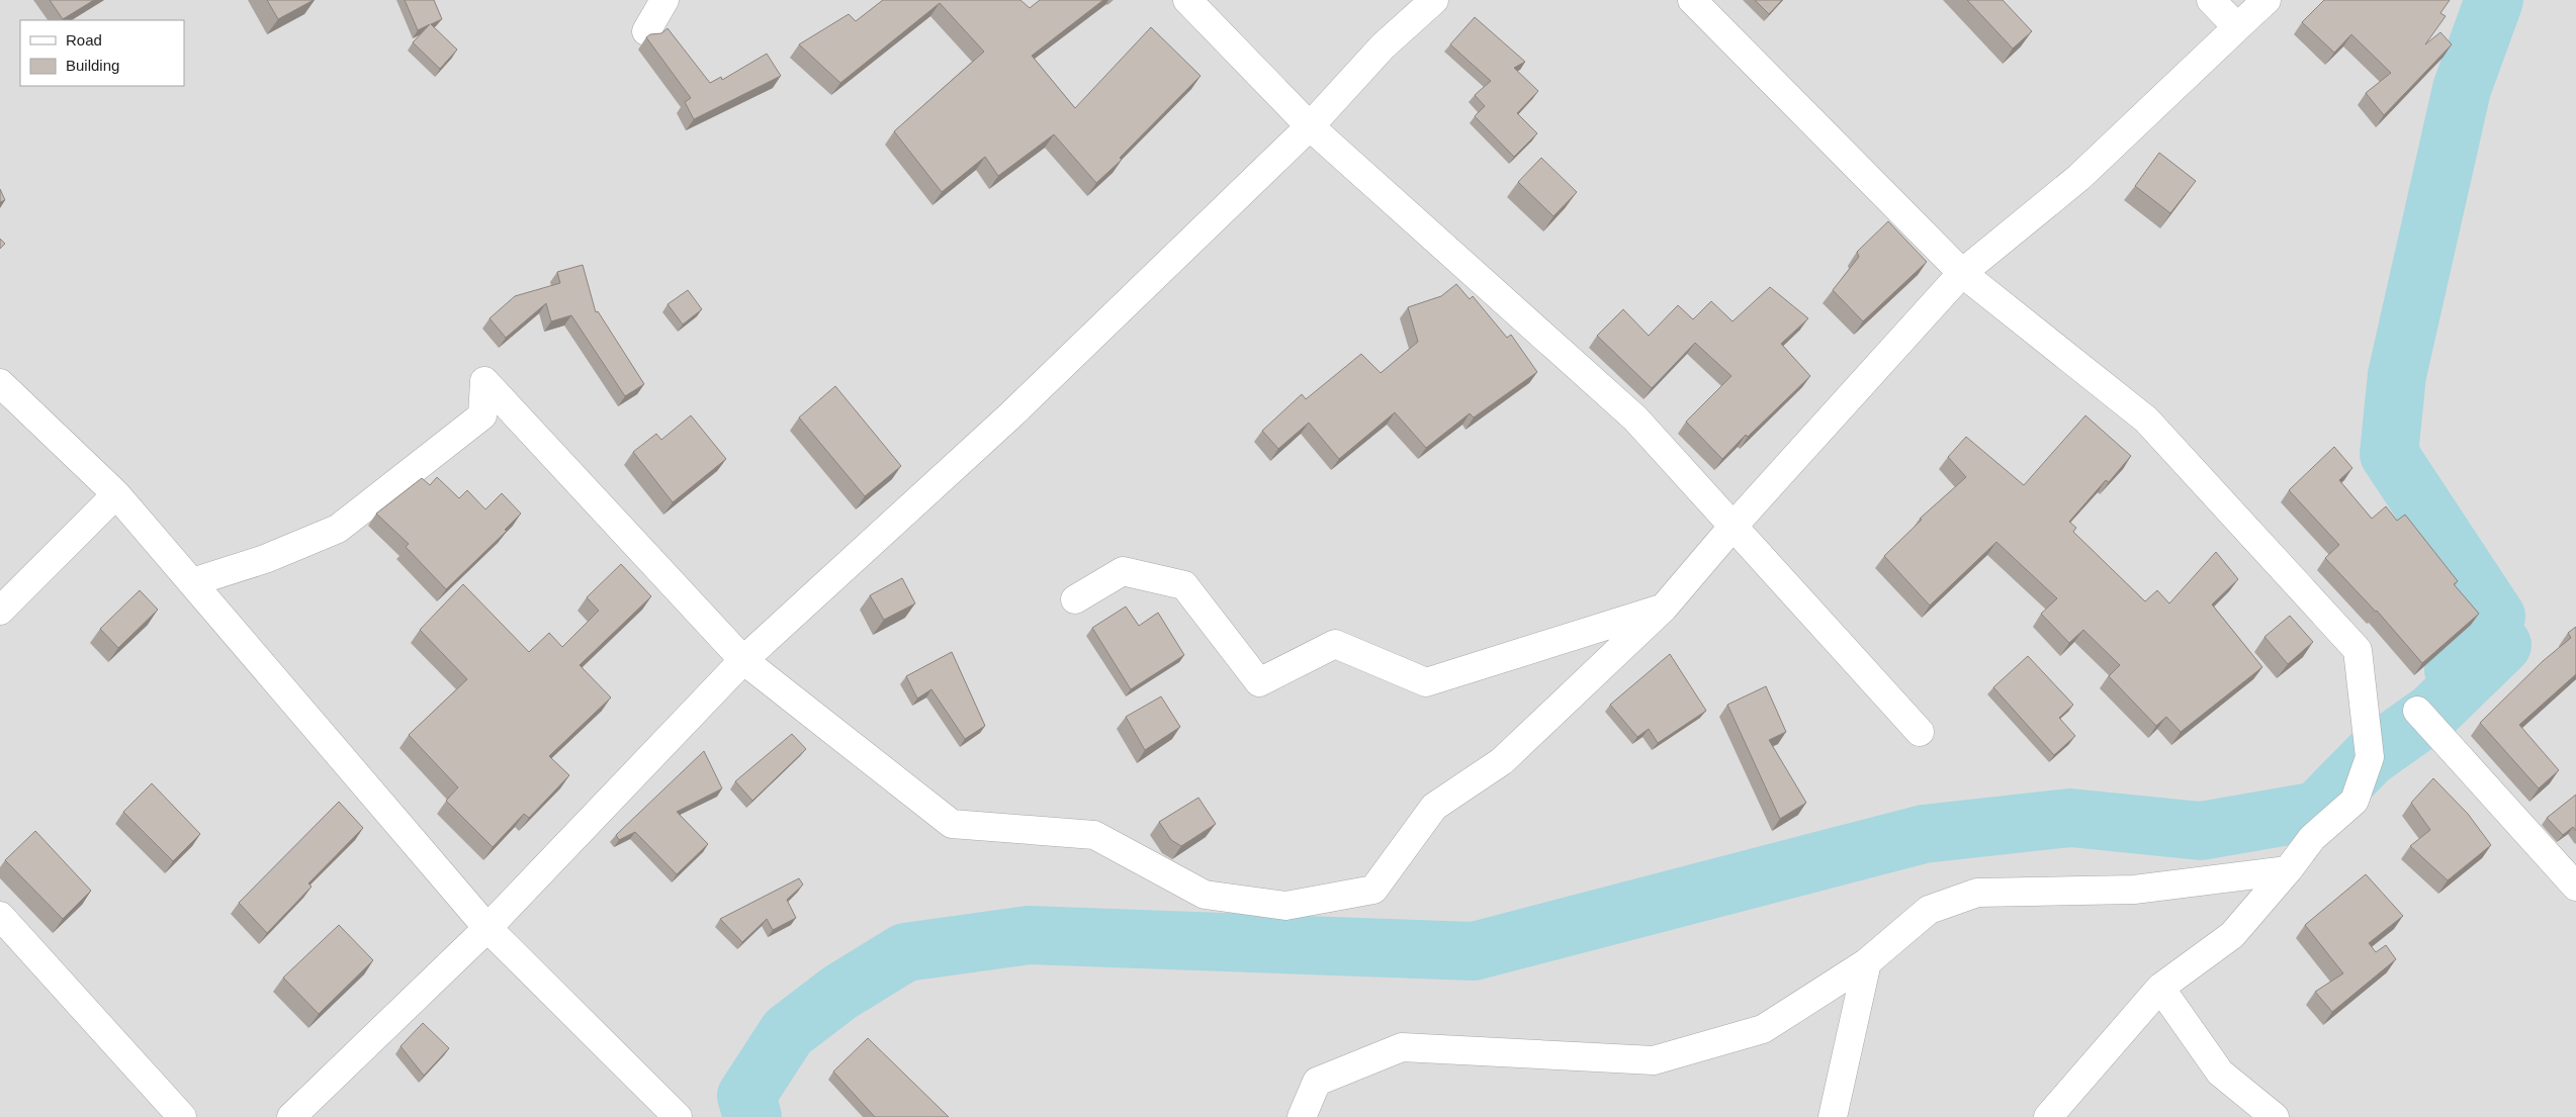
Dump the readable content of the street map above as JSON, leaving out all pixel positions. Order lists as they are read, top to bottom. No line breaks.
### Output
{"legend":["Road","Building"]}
